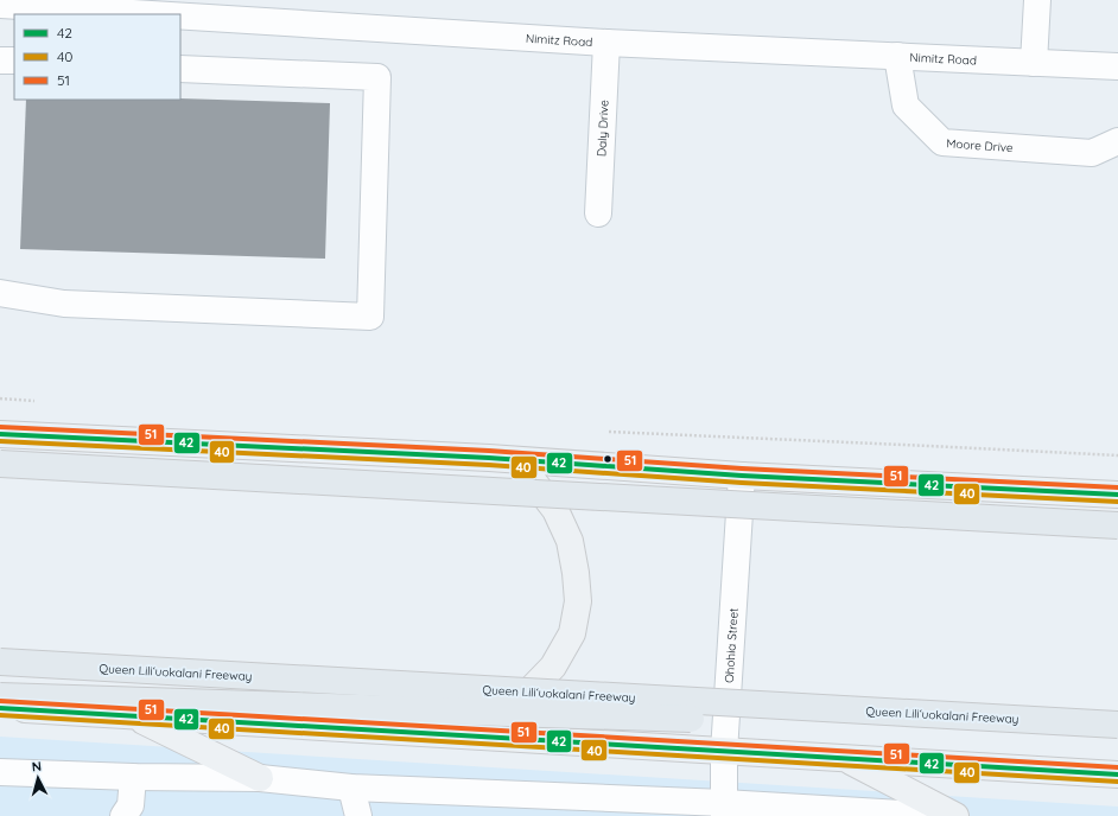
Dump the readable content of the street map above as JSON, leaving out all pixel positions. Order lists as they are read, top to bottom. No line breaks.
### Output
{"streets":{"highway":["Queen Liliʻuokalani Freeway"],"street":["Nimitz Road","Daly Drive","Moore Drive","Ohohia Street"]},"crossings":[["Nimitz Road","Daly Drive"],["Nimitz Road","Moore Drive"]],"lines":["transit line 51","transit line 42","transit line 40"],"legend":["42","40","51"],"north":"top"}
